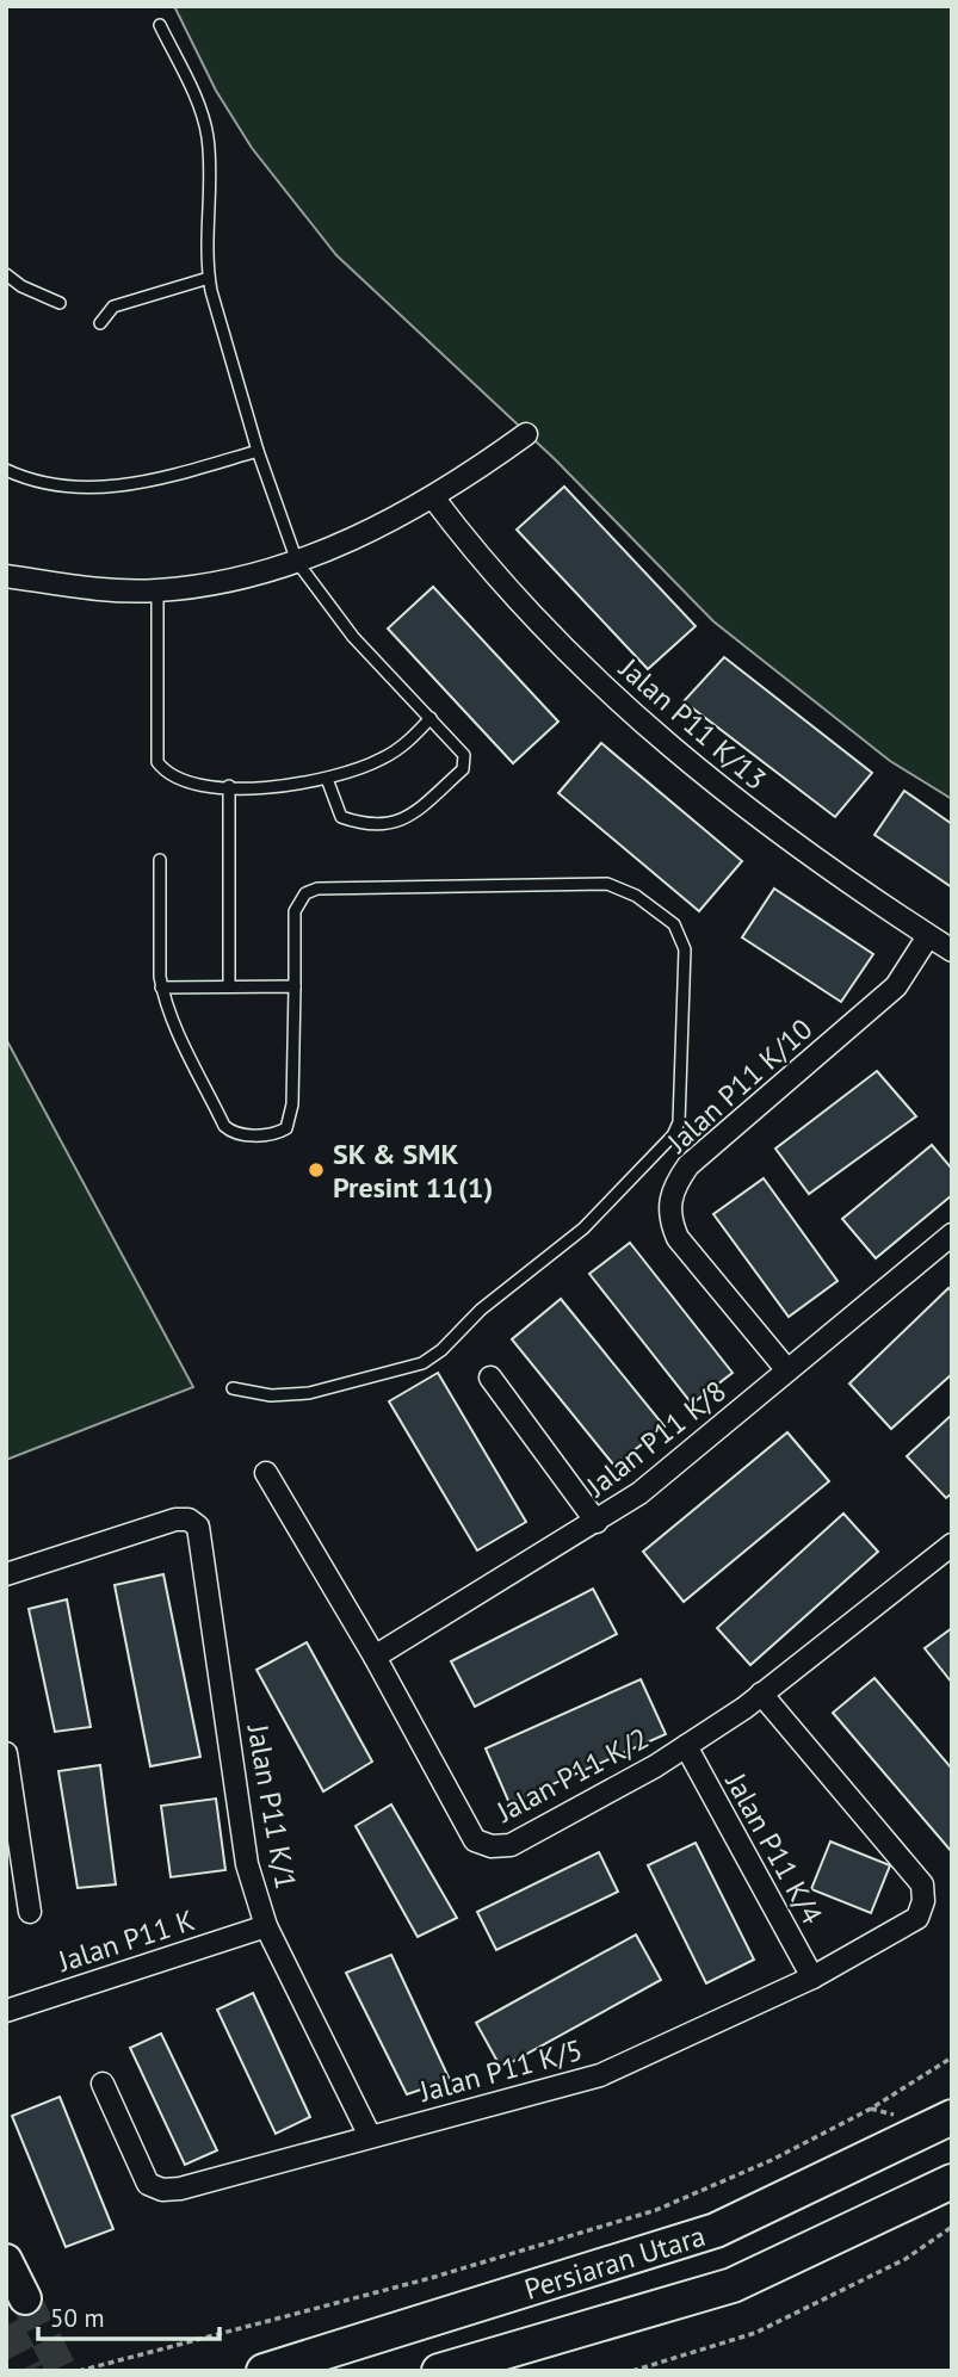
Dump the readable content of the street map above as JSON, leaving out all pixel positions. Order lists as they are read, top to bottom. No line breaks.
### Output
{"streets":{"main road":["Persiaran Utara"],"street":["Jalan P11 K/13","Jalan P11 K/10","Jalan P11 K/8","Jalan P11 K/2","Jalan P11 K/1","Jalan P11 K/4","Jalan P11 K","Jalan P11 K/5"]},"crossings":[["Jalan P11 K/13","Jalan P11 K/10"],["Jalan P11 K/10","Jalan P11 K/8"],["Jalan P11 K/8","Jalan P11 K/2"],["Jalan P11 K/2","Jalan P11 K/4"],["Jalan P11 K/2","Jalan P11 K/5"],["Jalan P11 K/1","Jalan P11 K"],["Jalan P11 K/1","Jalan P11 K/5"],["Jalan P11 K/4","Jalan P11 K/5"]],"places":["SK & SMK Presint 11(1)"],"scale_bar":"50 m"}
